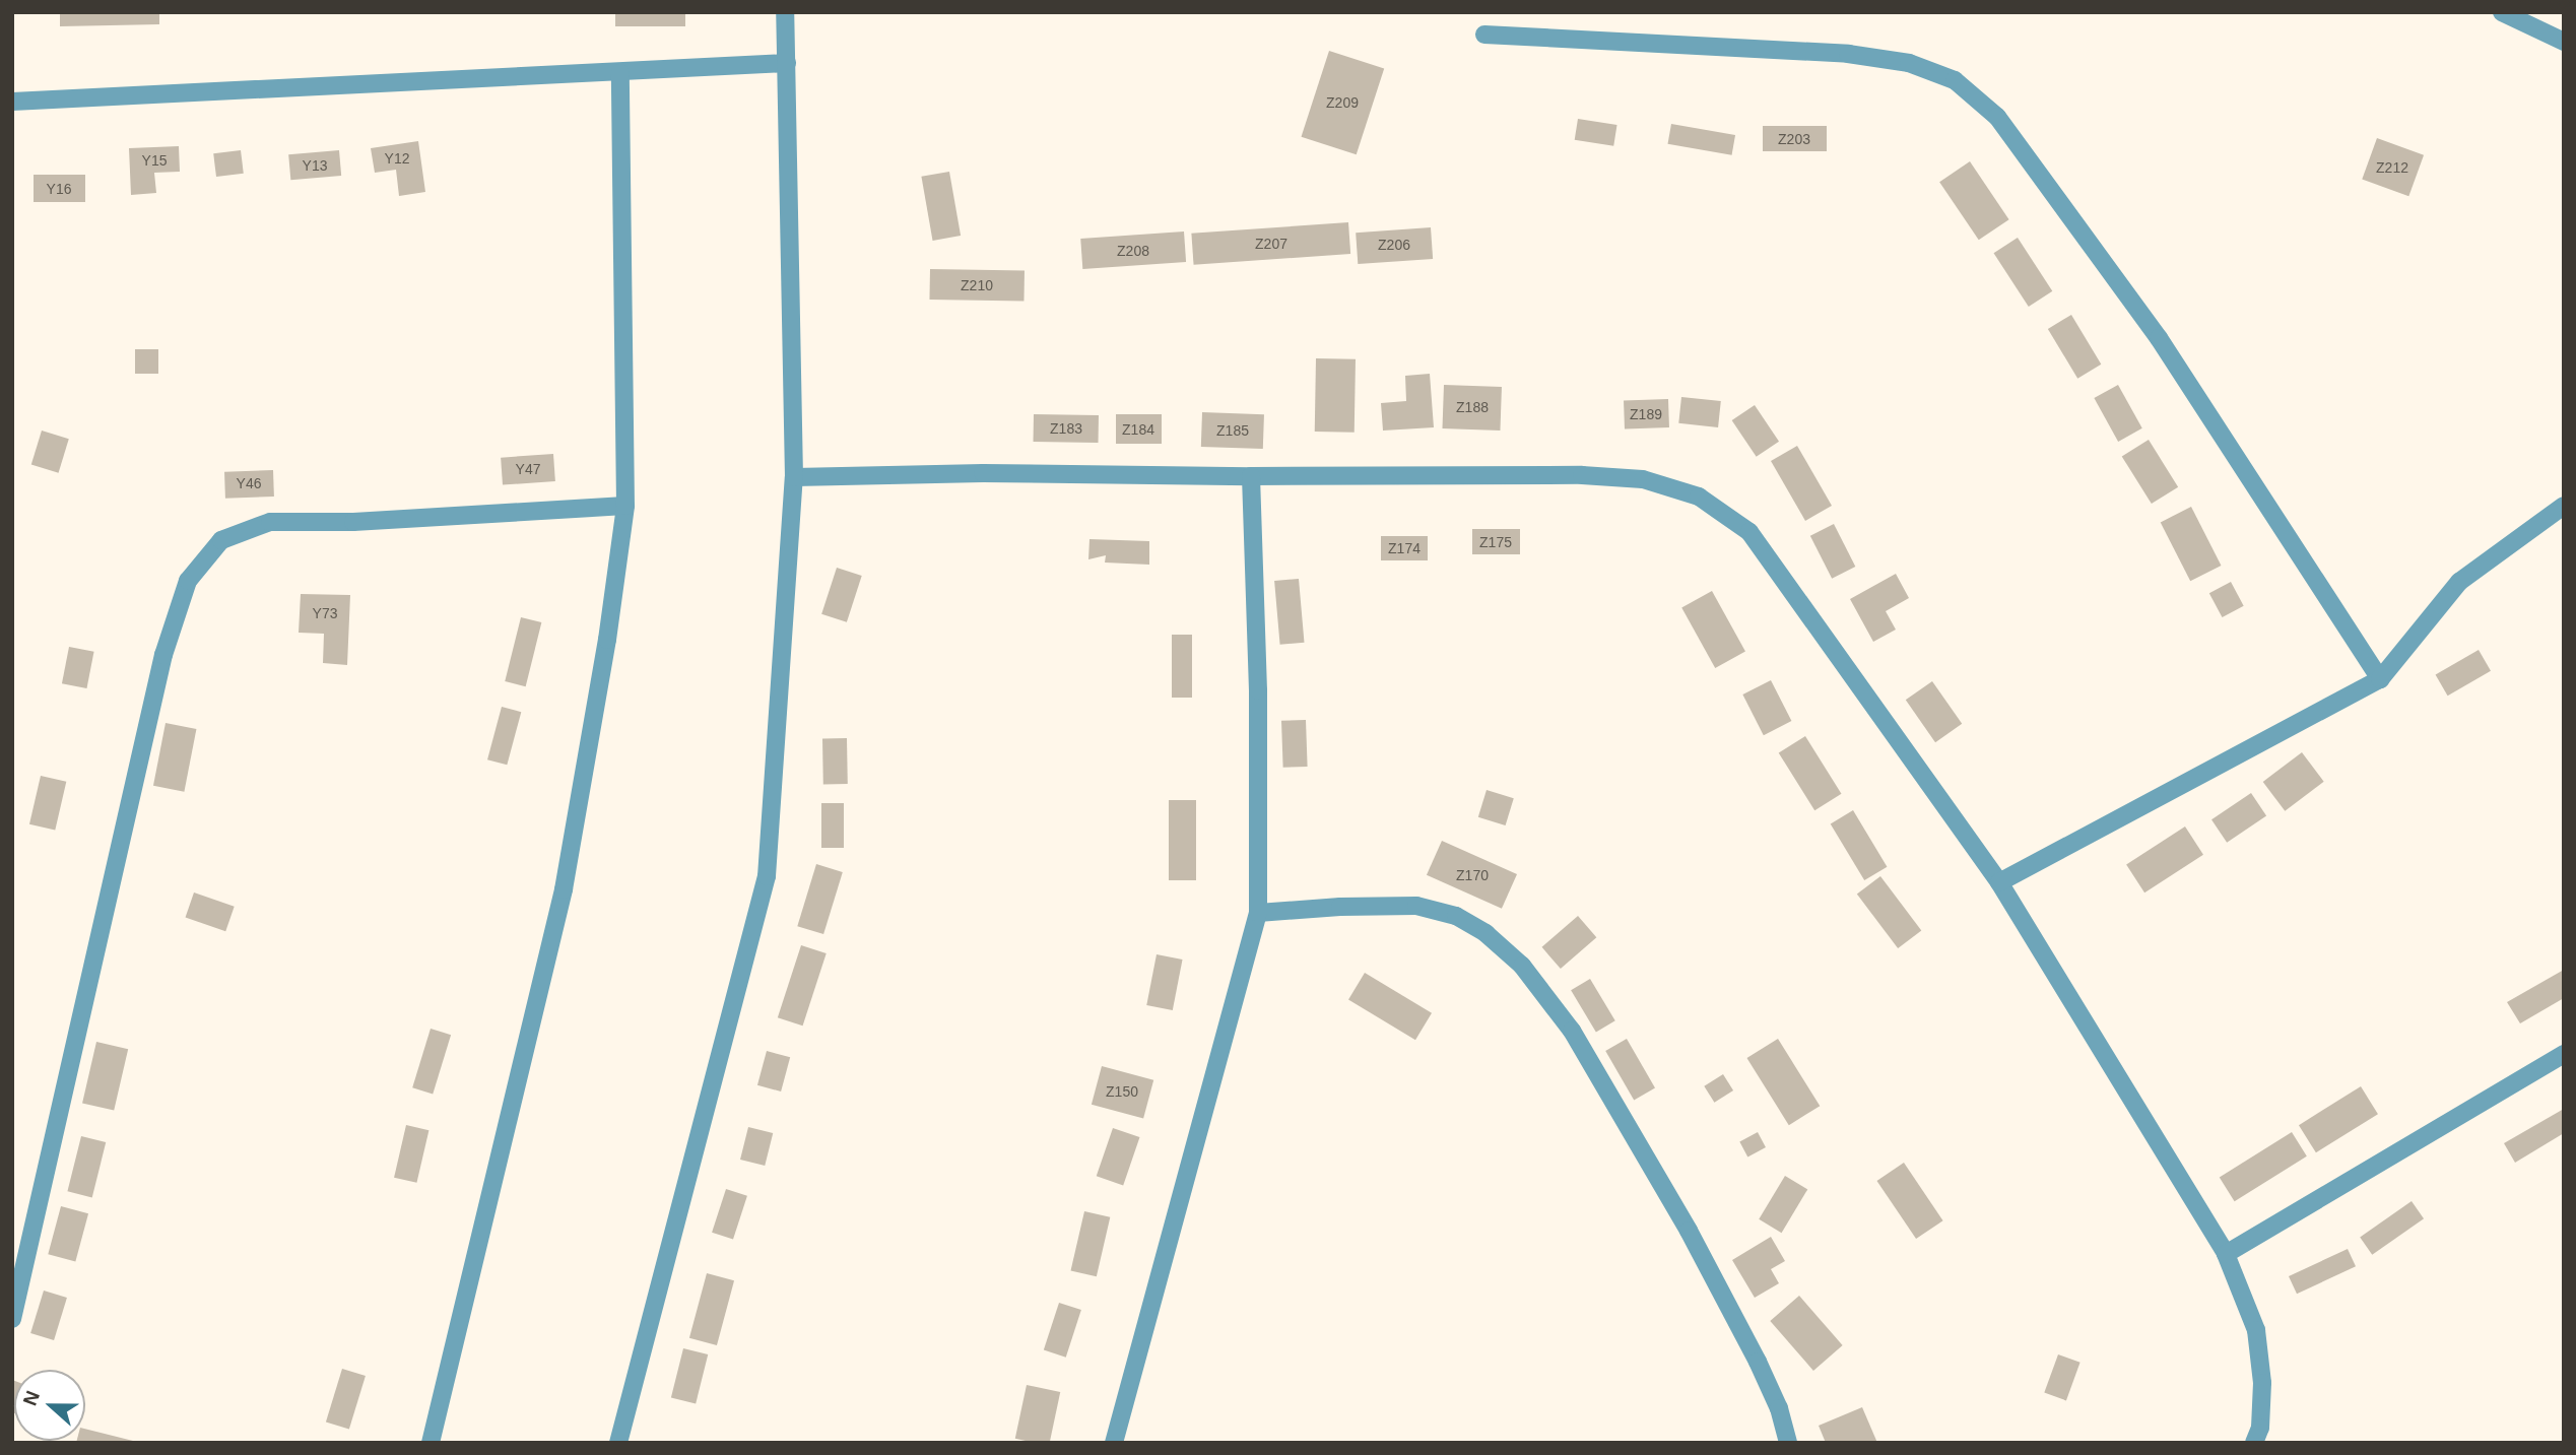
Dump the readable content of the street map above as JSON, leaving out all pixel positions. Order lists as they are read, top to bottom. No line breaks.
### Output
{"house_numbers":["Z209","Z203","Y12","Y15","Y13","Z212","Y16","Z207","Z206","Z208","Z210","Z188","Z189","Z183","Z184","Z185","Y47","Y46","Z175","Z174","Y73","Z170","Z150"],"north":"left"}
